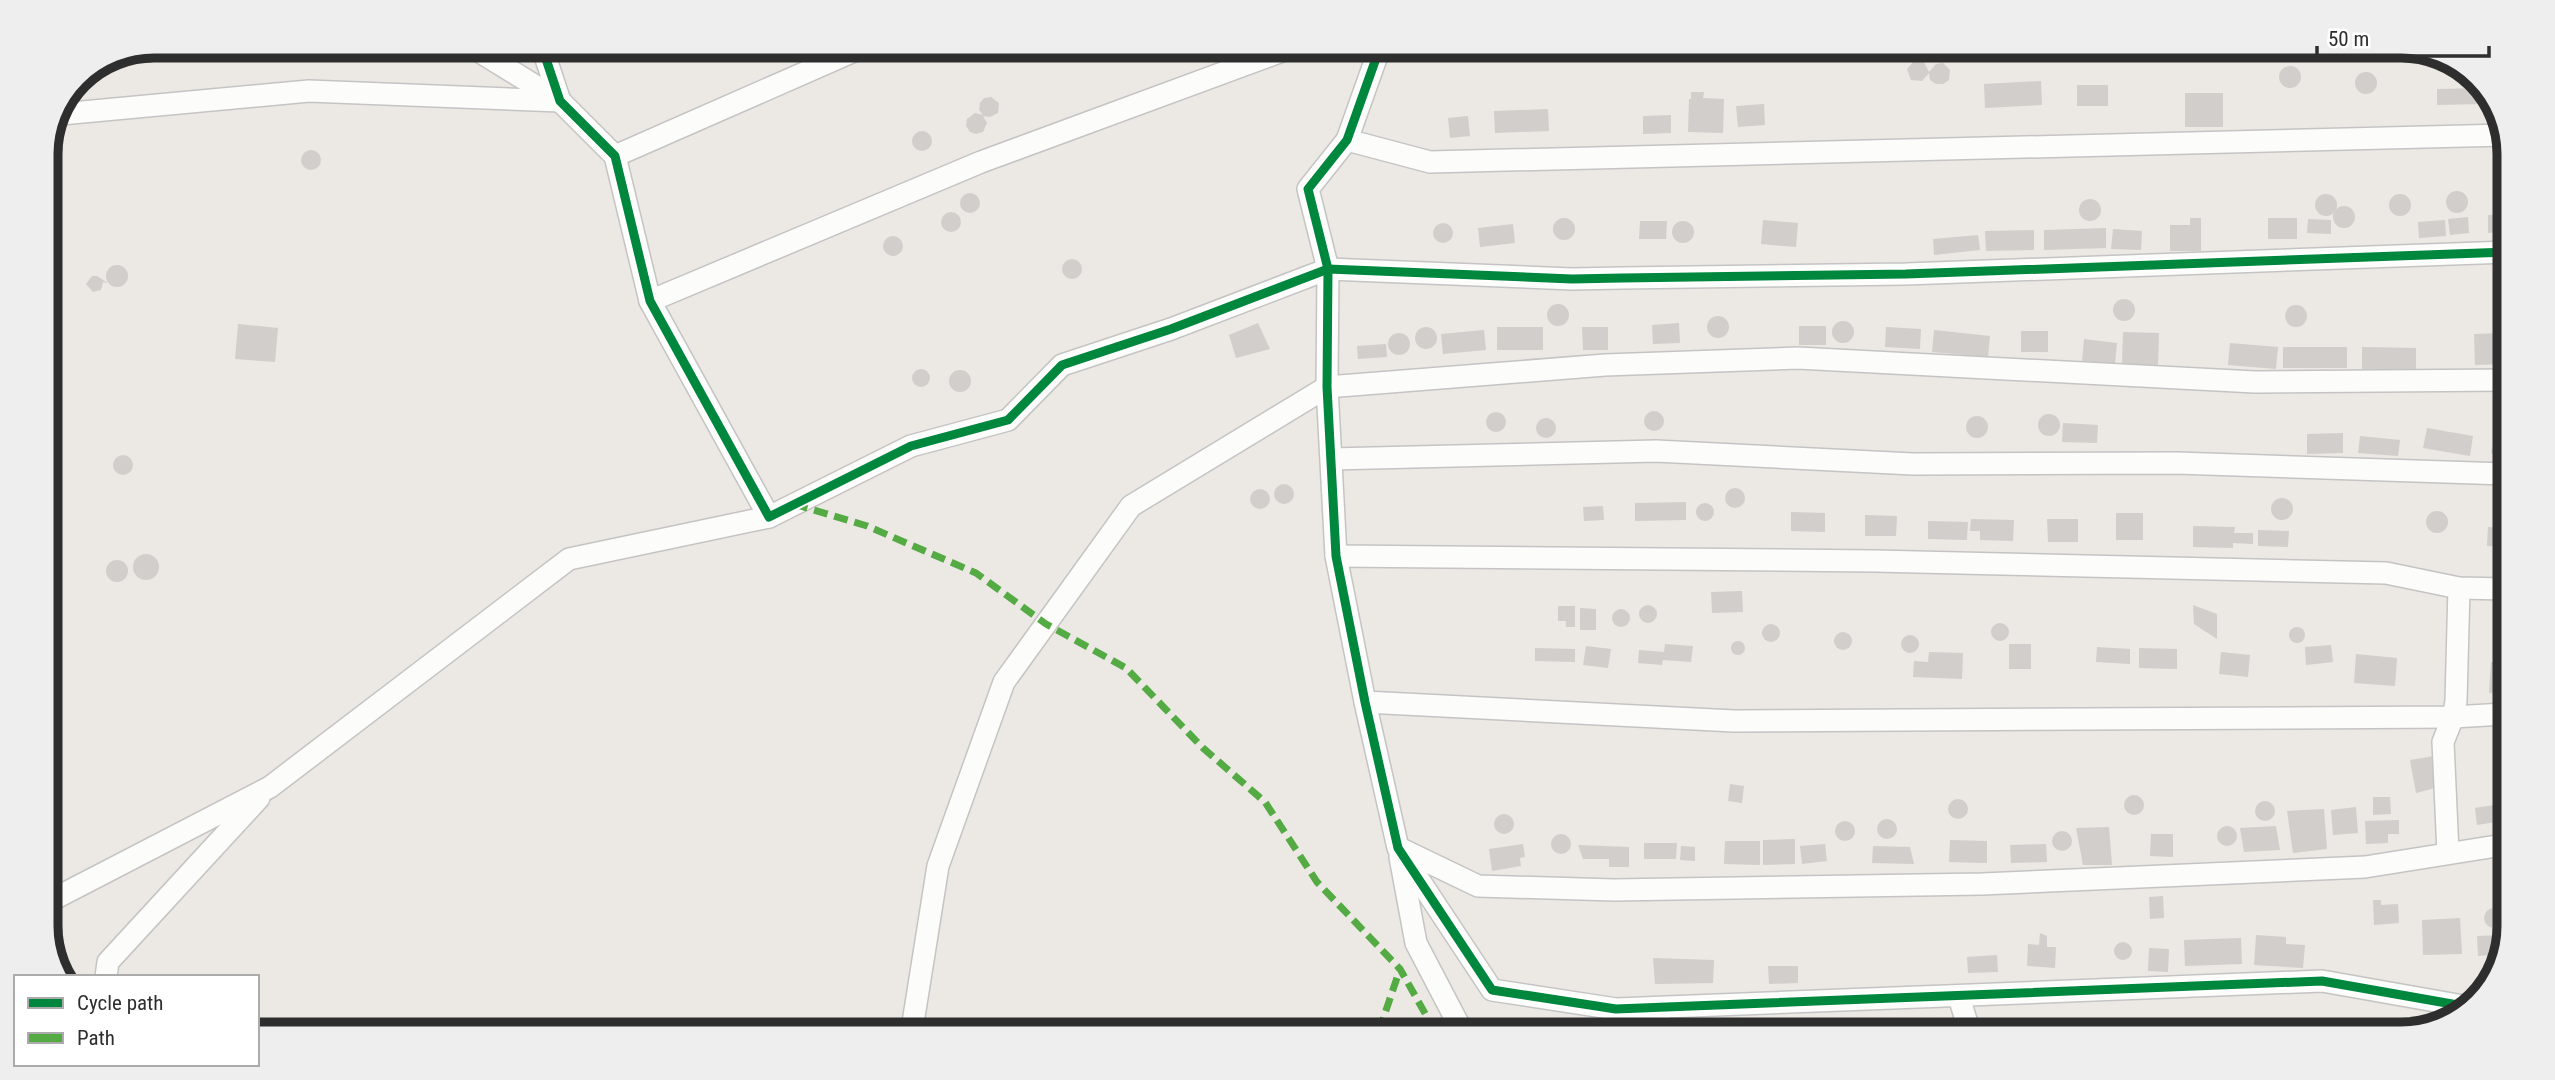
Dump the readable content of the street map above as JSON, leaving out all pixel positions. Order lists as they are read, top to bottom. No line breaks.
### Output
{"legend":["Cycle path","Path"],"scale_bar":"50 m"}
